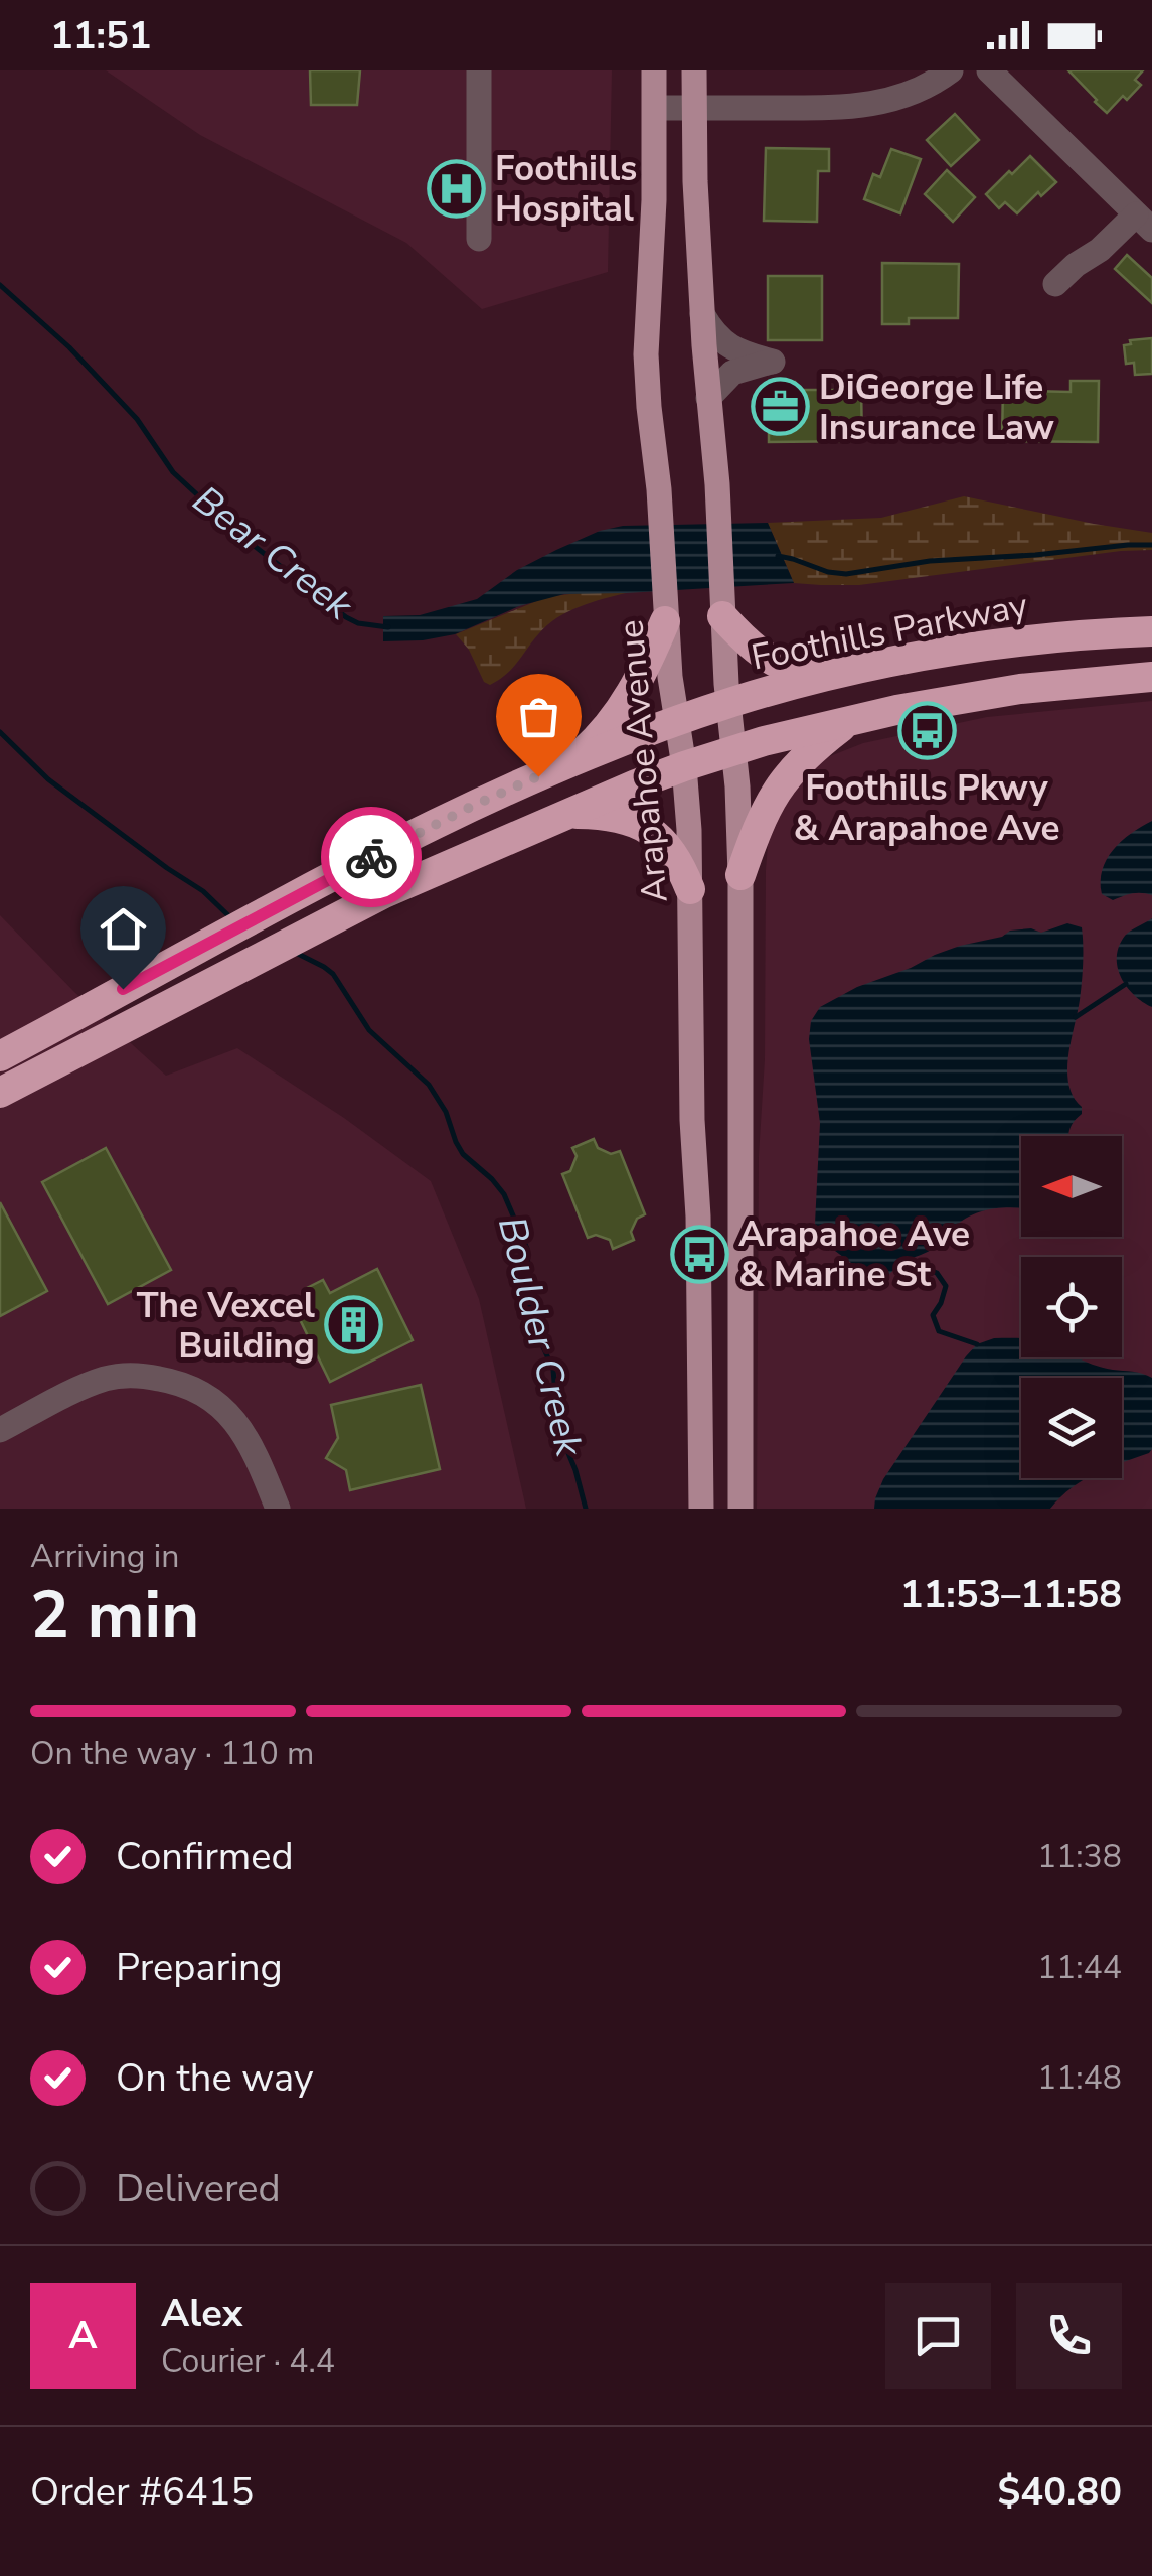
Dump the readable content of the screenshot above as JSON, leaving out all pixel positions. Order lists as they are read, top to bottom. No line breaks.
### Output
{"streets":{"highway":["Foothills Parkway"],"main road":["Arapahoe Avenue"]},"crossings":[["Foothills Parkway","Arapahoe Avenue"]],"water":["Bear Creek","Boulder Creek"],"places":{"hospital":["Foothills Hospital"],"office":["DiGeorge Life Insurance Law"],"bus stop":["Foothills Pkwy & Arapahoe Ave","Arapahoe Ave & Marine St"],"building":["The Vexcel Building"]},"north":"left","page":{"status":"11:51","heading":["2 min","Arriving in","11:53–11:58"],"panel":["Alex","Courier · 4.4","Order #6415","$40.80"],"bar":"On the way · 110 m","list":[["Confirmed","11:38"],["Preparing","11:44"],["On the way","11:48"],"Delivered"],"round":"A"}}
